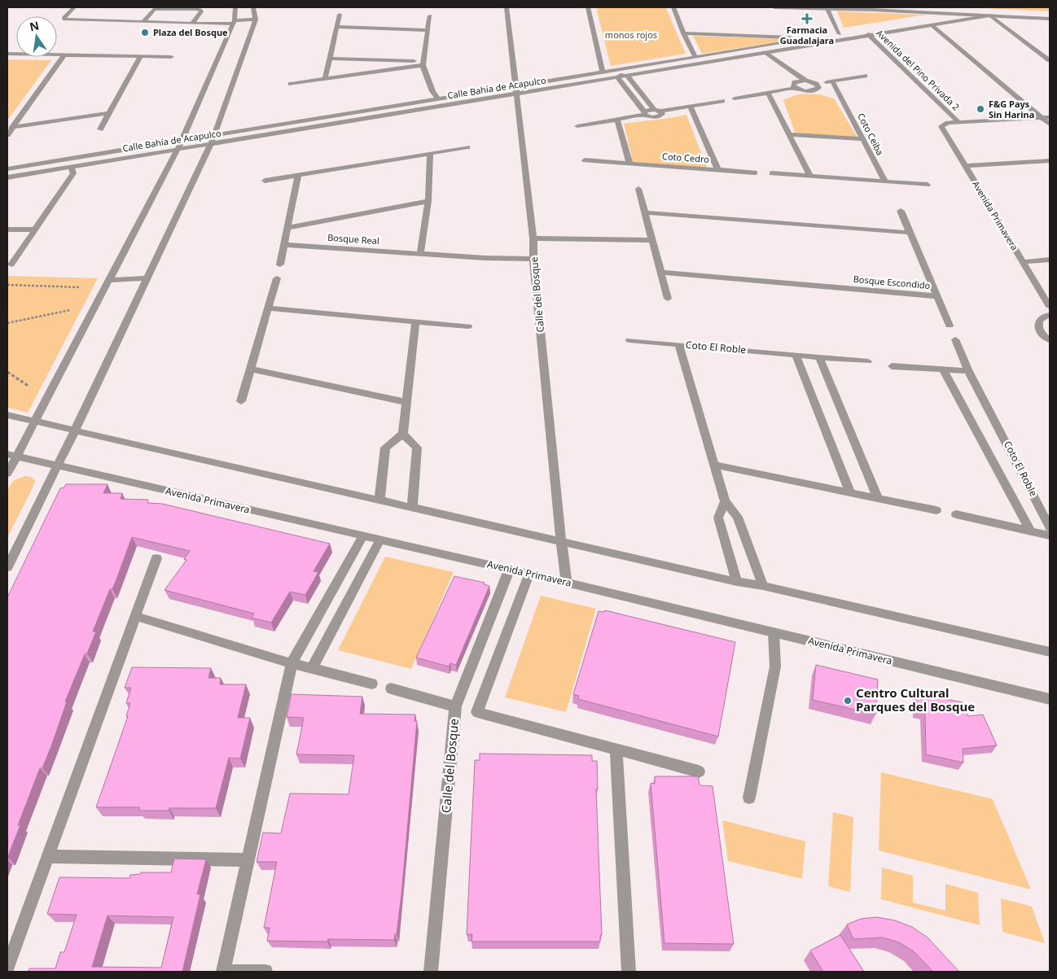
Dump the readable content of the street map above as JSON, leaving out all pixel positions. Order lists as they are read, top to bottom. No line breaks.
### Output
{"streets":{"street":["Avenida del Pino Privada 2","Calle Bahía de Acapulco","Coto Ceiba","Coto Cedro","Avenida Primavera","Bosque Real","Bosque Escondido","Calle del Bosque","Coto El Roble"]},"crossings":[["Avenida del Pino Privada 2","Calle Bahía de Acapulco"],["Avenida del Pino Privada 2","Avenida Primavera"],["Calle Bahía de Acapulco","Calle del Bosque"],["Avenida Primavera","Calle del Bosque"],["Bosque Real","Calle del Bosque"]],"parks":["monos rojos"],"places":{"health":["Farmacia Guadalajara"],"other":["Plaza del Bosque","F&G Pays Sin Harina","Centro Cultural Parques del Bosque"]},"north":"top"}
